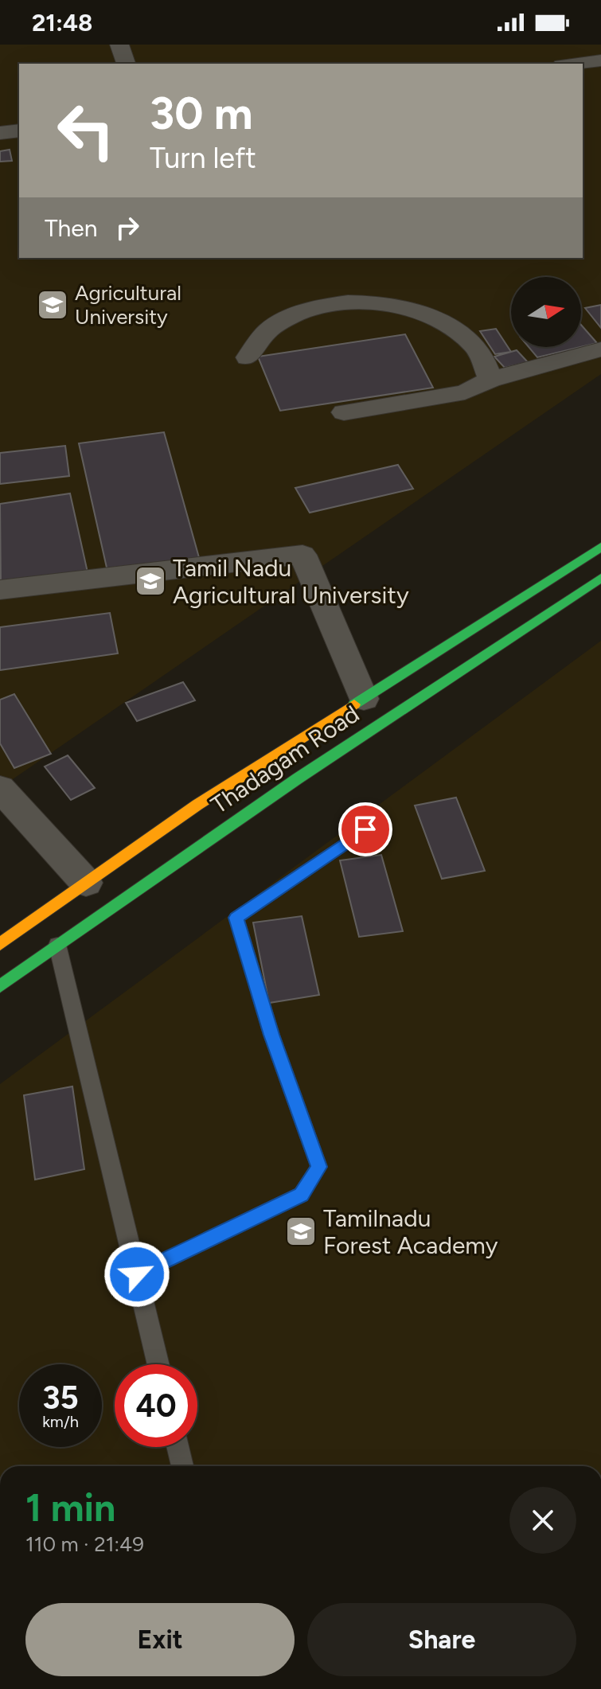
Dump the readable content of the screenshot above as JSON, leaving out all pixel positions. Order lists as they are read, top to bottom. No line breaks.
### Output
{"streets":{"main road":["Thadagam Road"]},"places":{"school or university":["Agricultural University","Tamil Nadu Agricultural University","Tamilnadu Forest Academy"]},"north":"right","page":{"status":"21:48","turn":["30 m","Turn left"],"then":"Then","speed":"35 km/h","limit":"40","heading":["1 min","110 m · 21:49"],"buttons":["Exit","Share"]}}
